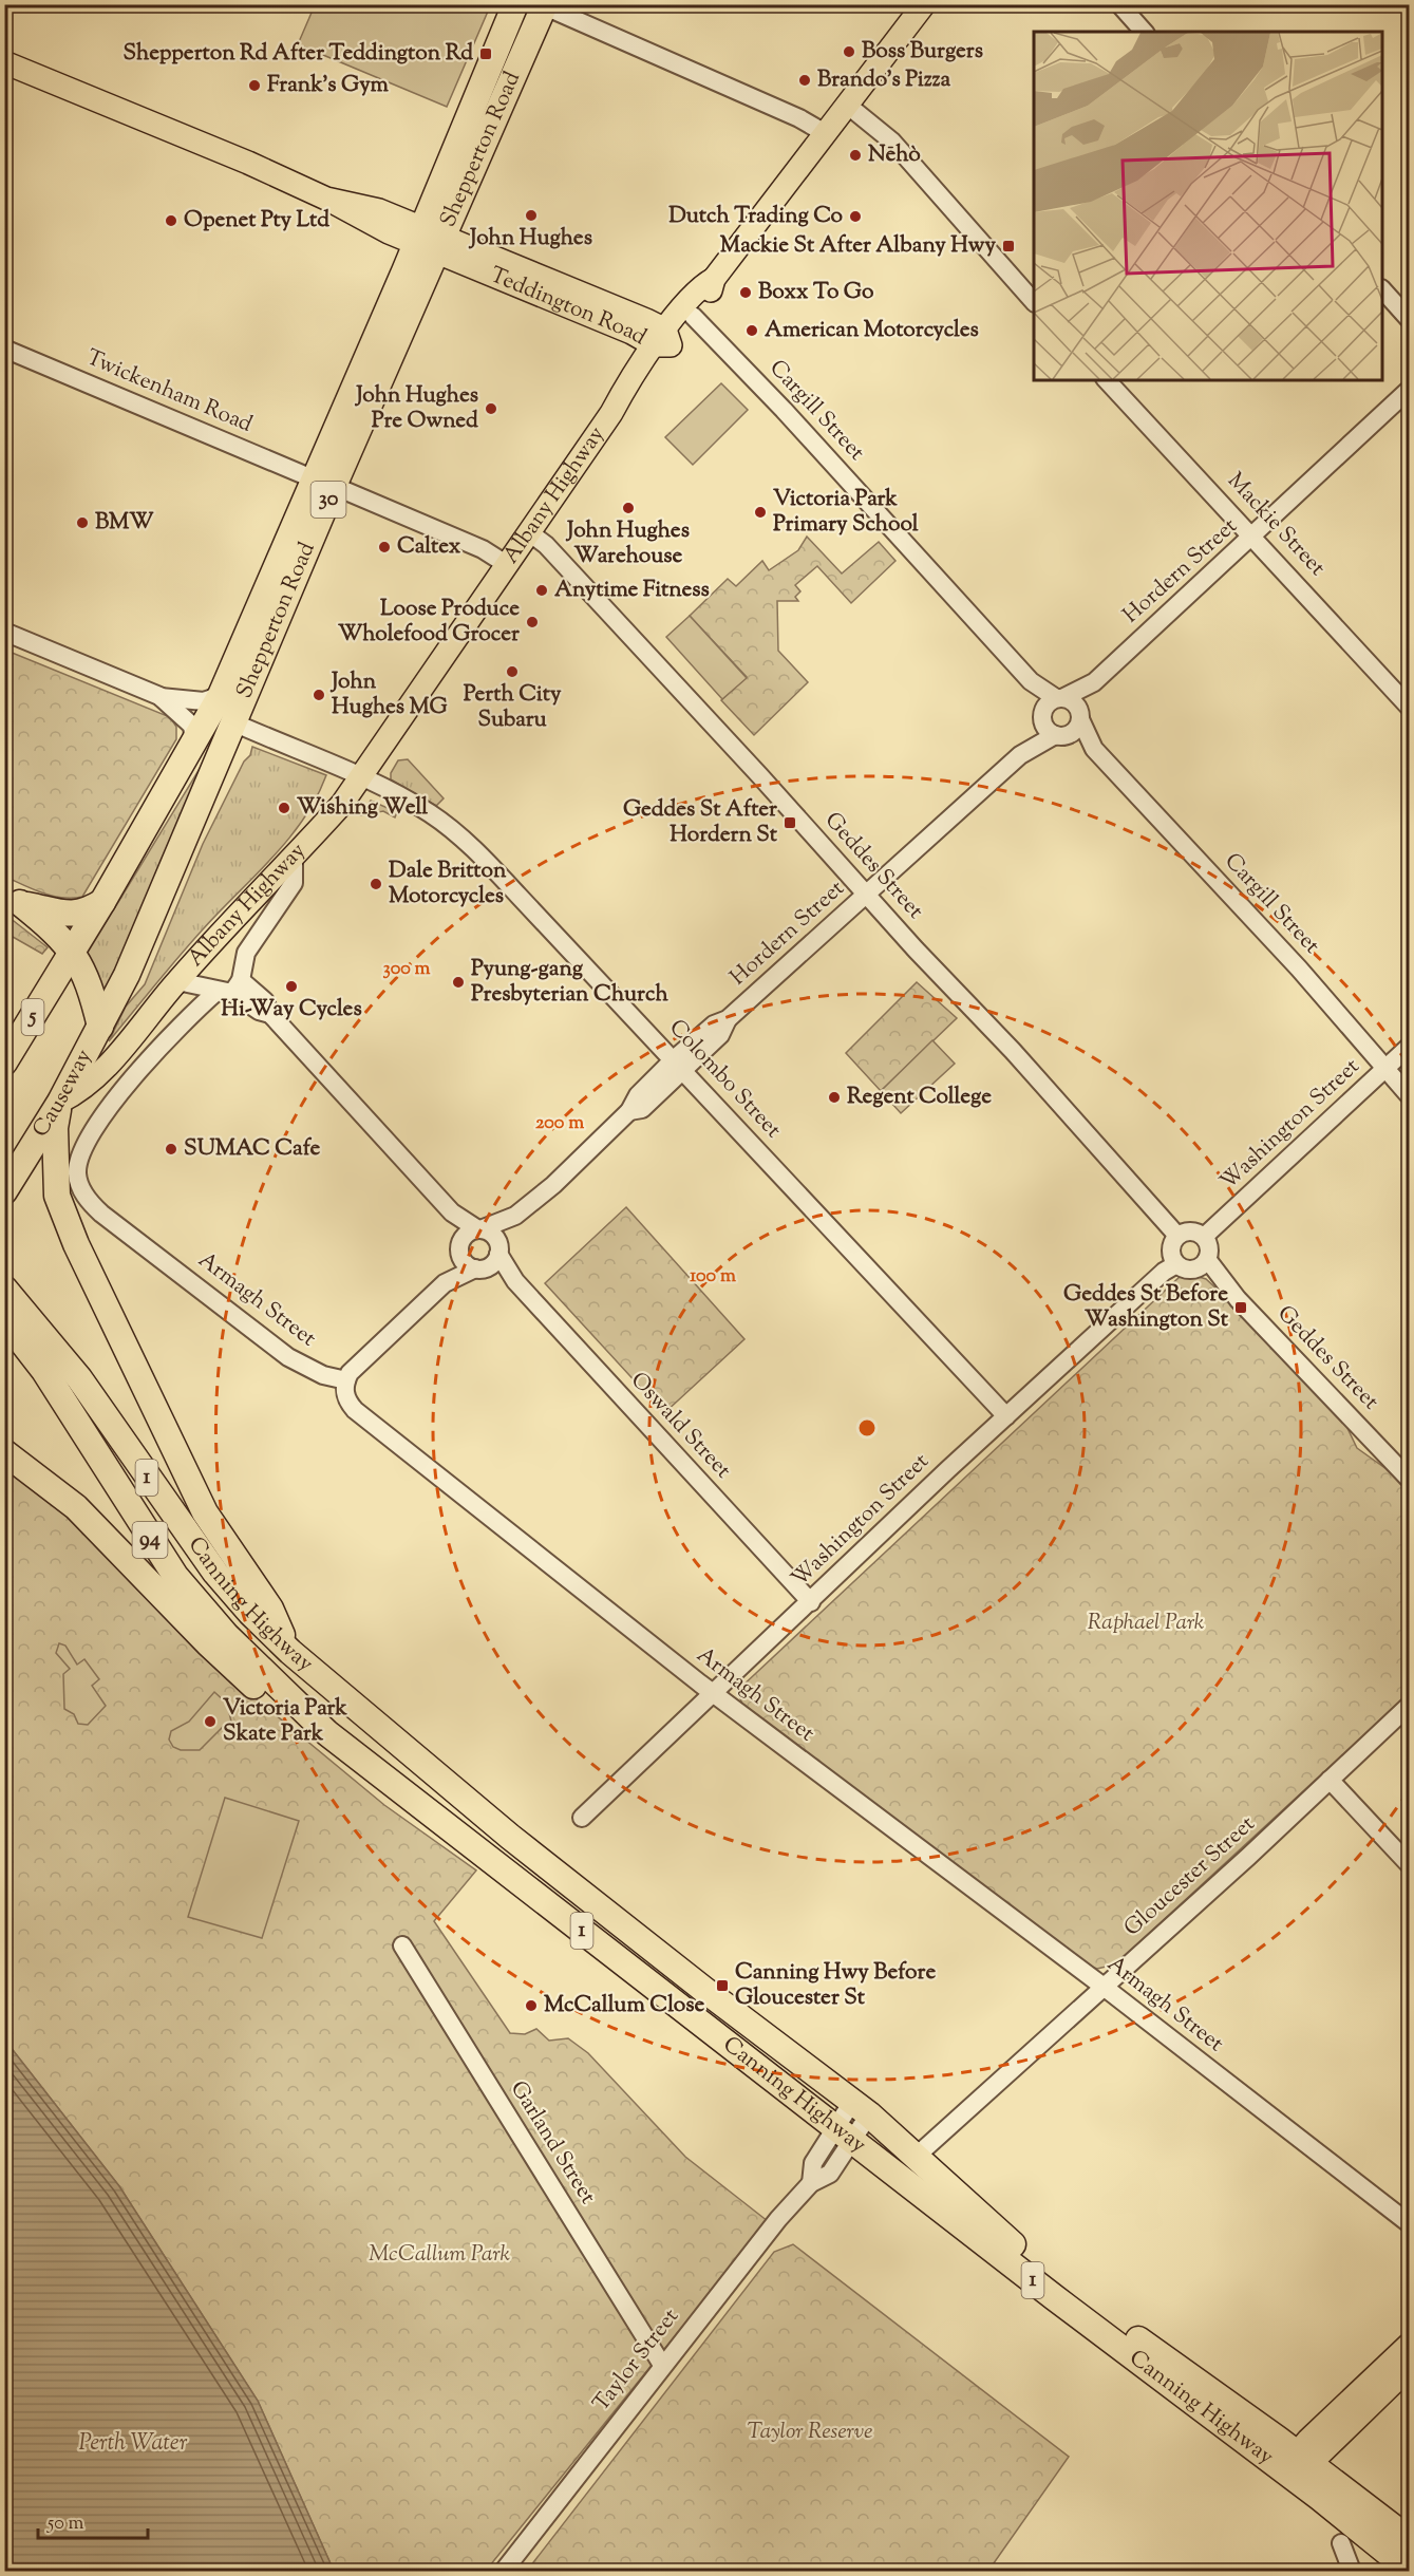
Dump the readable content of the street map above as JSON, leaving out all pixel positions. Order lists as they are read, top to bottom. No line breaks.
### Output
{"streets":{"highway":["Shepperton Road","30","5","Causeway","1","94","Canning Highway"],"main road":["Teddington Road","Albany Highway"],"street":["Twickenham Road","Cargill Street","Mackie Street","Hordern Street","Geddes Street","Colombo Street","Washington Street","Armagh Street","Oswald Street","Gloucester Street","Garland Street","Taylor Street"]},"crossings":[["Shepperton Road","Teddington Road"],["Shepperton Road","Twickenham Road"],["Shepperton Road","5"],["Shepperton Road","Colombo Street"],["Shepperton Road","Causeway"],["Teddington Road","Albany Highway"],["Twickenham Road","Albany Highway"],["Cargill Street","Albany Highway"],["Cargill Street","Hordern Street"],["Cargill Street","Washington Street"],["Albany Highway","Geddes Street"],["Albany Highway","Colombo Street"],["Albany Highway","Causeway"],["Mackie Street","Hordern Street"],["Hordern Street","Geddes Street"],["Hordern Street","Colombo Street"],["Hordern Street","Oswald Street"],["Geddes Street","Washington Street"],["Colombo Street","Washington Street"],["Washington Street","Armagh Street"],["Washington Street","Oswald Street"],["Armagh Street","Gloucester Street"],["Canning Highway","Gloucester Street"],["Canning Highway","Taylor Street"],["Garland Street","Taylor Street"]],"water":["Perth Water"],"parks":["Raphael Park","McCallum Park","Taylor Reserve"],"places":{"other":["Boss Burgers","Brando's Pizza","Frank's Gym","Nēhò","John Hughes","Dutch Trading Co","Openet Pty Ltd","Boxx To Go","American Motorcycles","John Hughes Pre Owned","John Hughes Warehouse","Victoria Park Primary School","BMW","Caltex","Anytime Fitness","Loose Produce Wholefood Grocer","Perth City Subaru","John Hughes MG","Wishing Well","Dale Britton Motorcycles","Pyung-gang Presbyterian Church","Hi-Way Cycles","Regent College","SUMAC Cafe","Victoria Park Skate Park","McCallum Close"],"transit":["Shepperton Rd After Teddington Rd","Mackie St After Albany Hwy","Geddes St After Hordern St","Geddes St Before Washington St","Canning Hwy Before Gloucester St"]},"scale_bar":"50 m","rings":["300 m","200 m","100 m"]}
